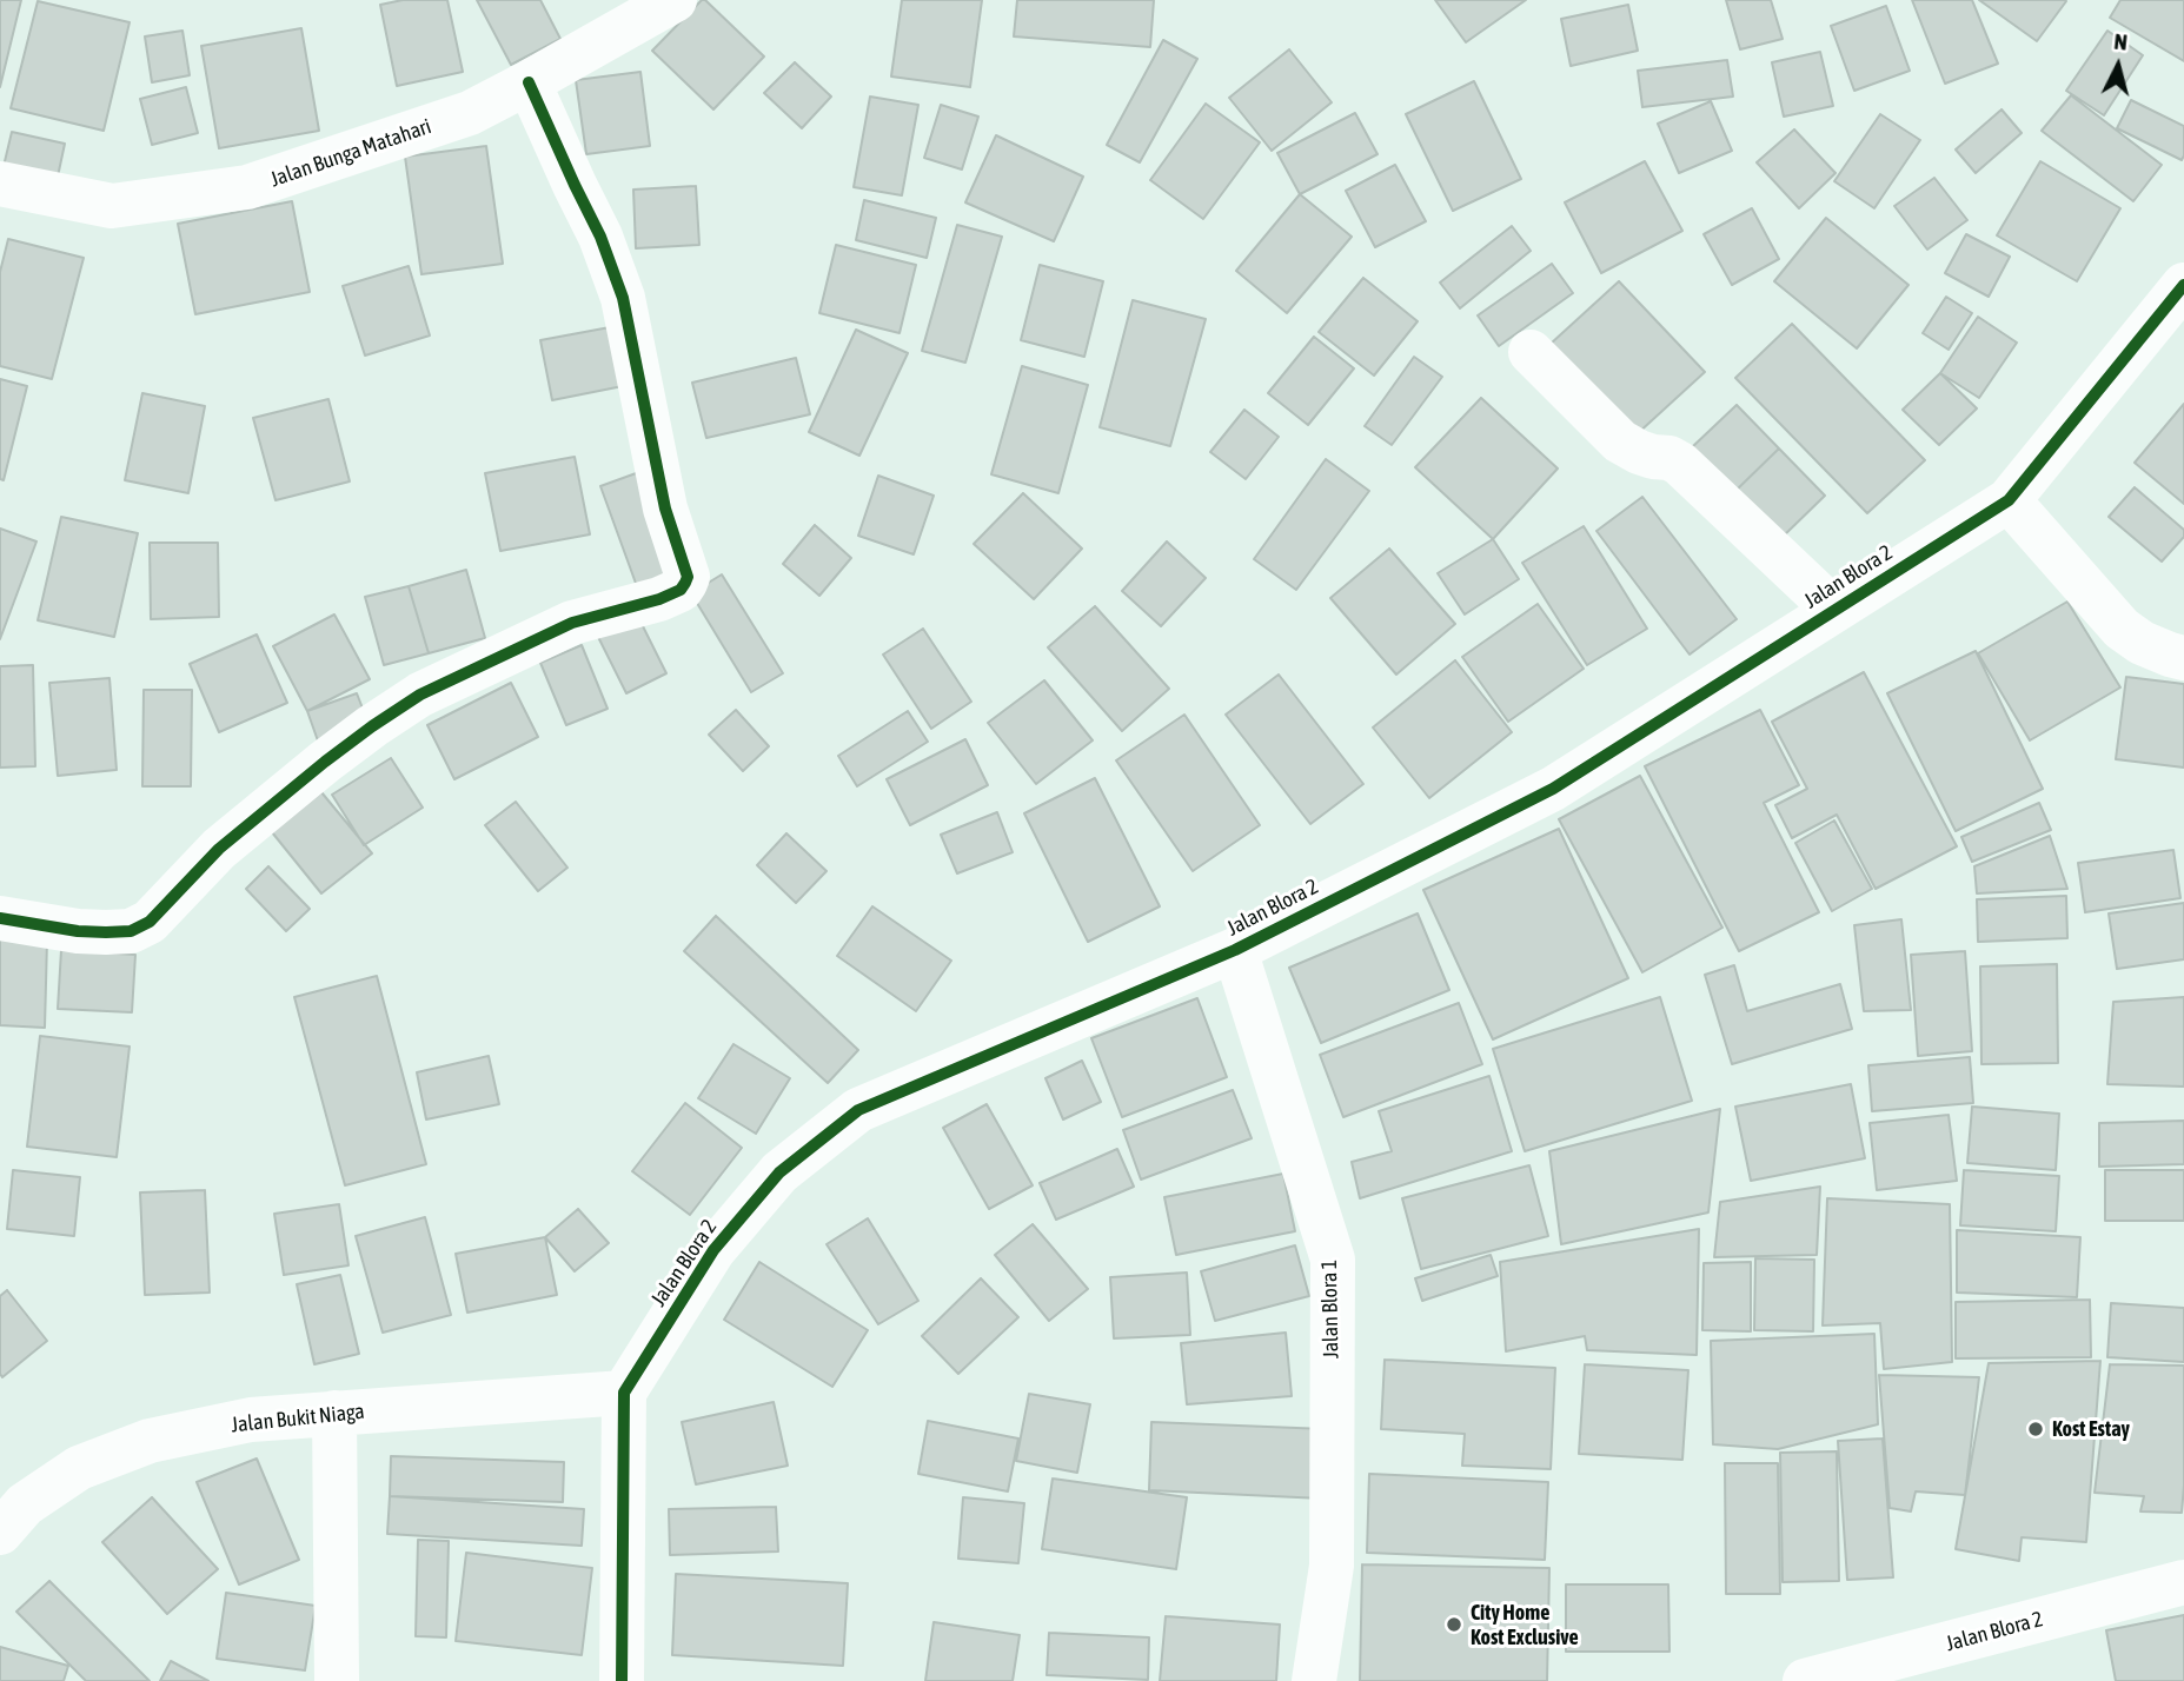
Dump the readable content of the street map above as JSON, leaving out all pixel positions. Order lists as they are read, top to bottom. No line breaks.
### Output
{"streets":{"street":["Jalan Bunga Matahari","Jalan Blora 2","Jalan Blora 1","Jalan Bukit Niaga"]},"crossings":[["Jalan Blora 2","Jalan Blora 1"],["Jalan Blora 2","Jalan Bukit Niaga"]],"places":["Kost Estay","City Home Kost Exclusive"],"north":"top"}
